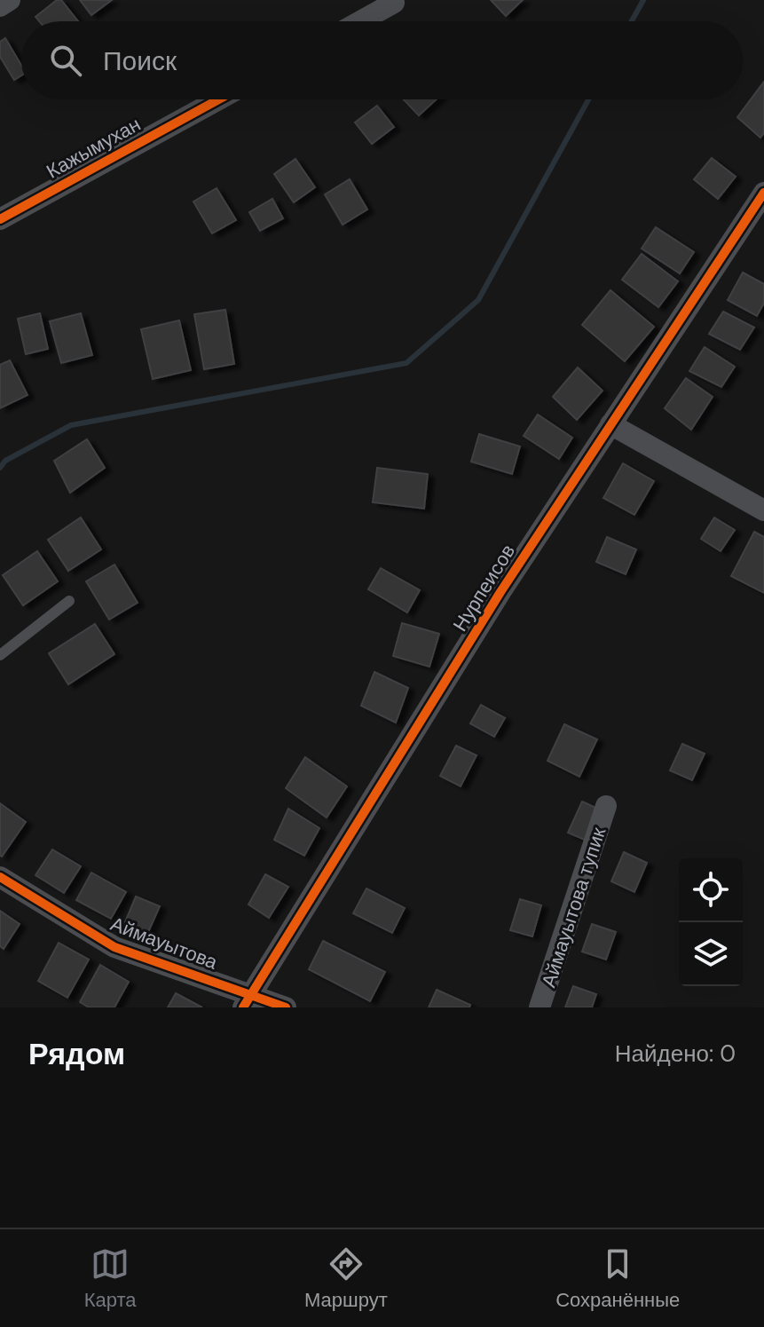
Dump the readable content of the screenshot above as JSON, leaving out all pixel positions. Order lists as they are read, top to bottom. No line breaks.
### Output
{"streets":{"street":["Кажымухан","Нурпеисов","Аймауытова тупик","Аймауытова"]},"crossings":[["Нурпеисов","Аймауытова"]],"page":{"search":"Поиск","heading":["Рядом","Найдено: 0"],"nav":["Карта","Маршрут","Сохранённые"]}}
